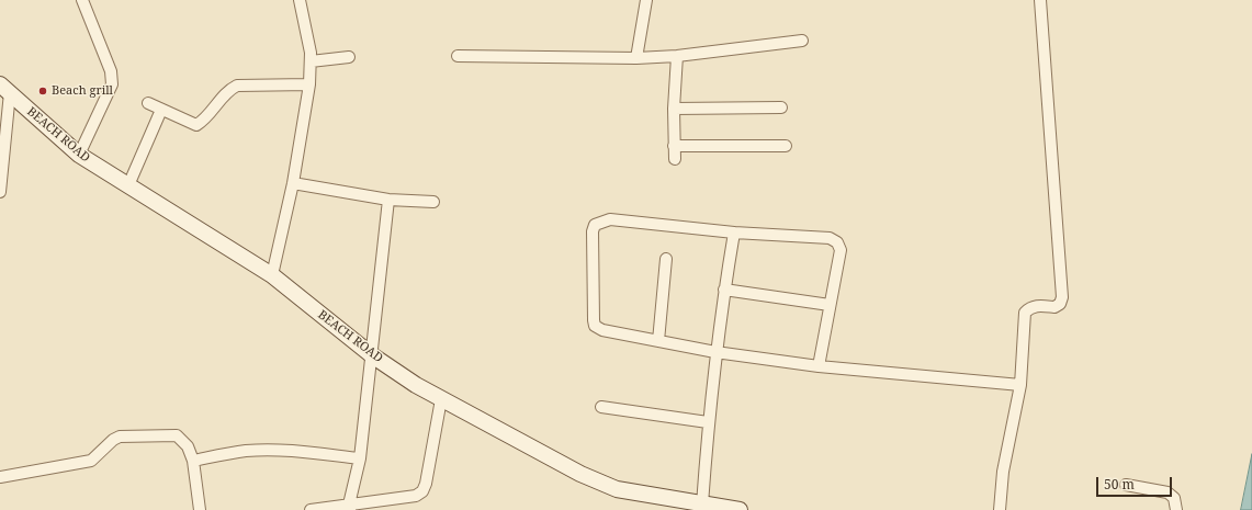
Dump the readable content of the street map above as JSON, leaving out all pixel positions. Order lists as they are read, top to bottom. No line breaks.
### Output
{"streets":{"main road":["BEACH ROAD"]},"places":["Beach grill"],"scale_bar":"50 m"}
